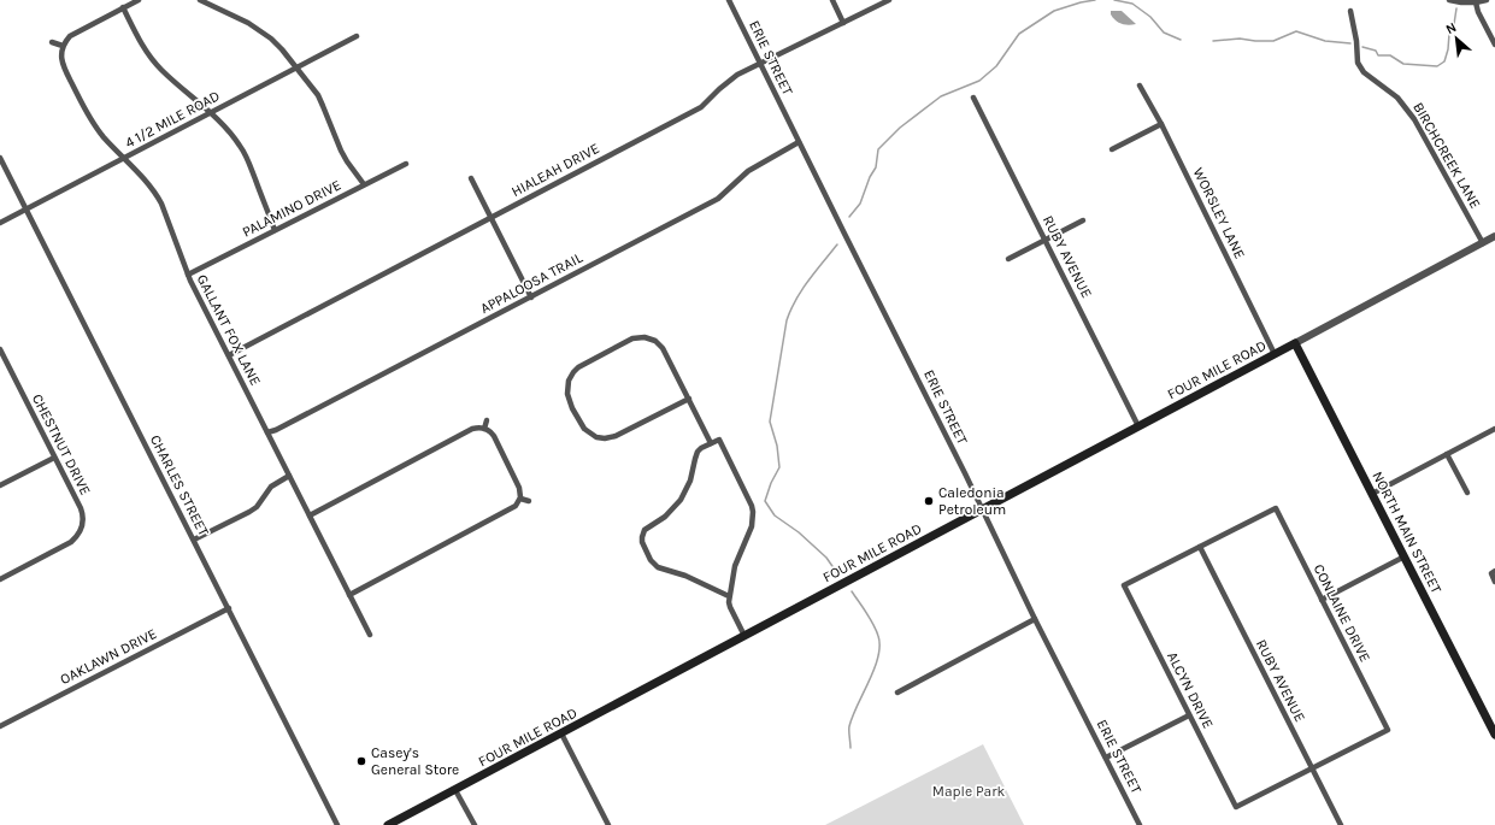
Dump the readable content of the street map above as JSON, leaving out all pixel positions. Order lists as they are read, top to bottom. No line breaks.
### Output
{"streets":{"main road":["FOUR MILE ROAD","NORTH MAIN STREET"],"street":["ERIE STREET","4 1/2 MILE ROAD","BIRCHCREEK LANE","HIALEAH DRIVE","PALAMINO DRIVE","WORSLEY LANE","RUBY AVENUE","APPALOOSA TRAIL","GALLANT FOX LANE","CHESTNUT DRIVE","CHARLES STREET","CONLAINE DRIVE","OAKLAWN DRIVE","ALCYN DRIVE"]},"crossings":[["ERIE STREET","HIALEAH DRIVE"],["ERIE STREET","APPALOOSA TRAIL"],["ERIE STREET","FOUR MILE ROAD"],["4 1/2 MILE ROAD","GALLANT FOX LANE"],["4 1/2 MILE ROAD","CHARLES STREET"],["BIRCHCREEK LANE","FOUR MILE ROAD"],["HIALEAH DRIVE","GALLANT FOX LANE"],["PALAMINO DRIVE","GALLANT FOX LANE"],["WORSLEY LANE","FOUR MILE ROAD"],["RUBY AVENUE","FOUR MILE ROAD"],["RUBY AVENUE","CONLAINE DRIVE"],["RUBY AVENUE","ALCYN DRIVE"],["APPALOOSA TRAIL","GALLANT FOX LANE"],["FOUR MILE ROAD","NORTH MAIN STREET"],["CHARLES STREET","OAKLAWN DRIVE"],["CONLAINE DRIVE","ALCYN DRIVE"]],"parks":["Maple Park"],"places":["Caledonia Petroleum","Casey's General Store"],"north":"top left"}
